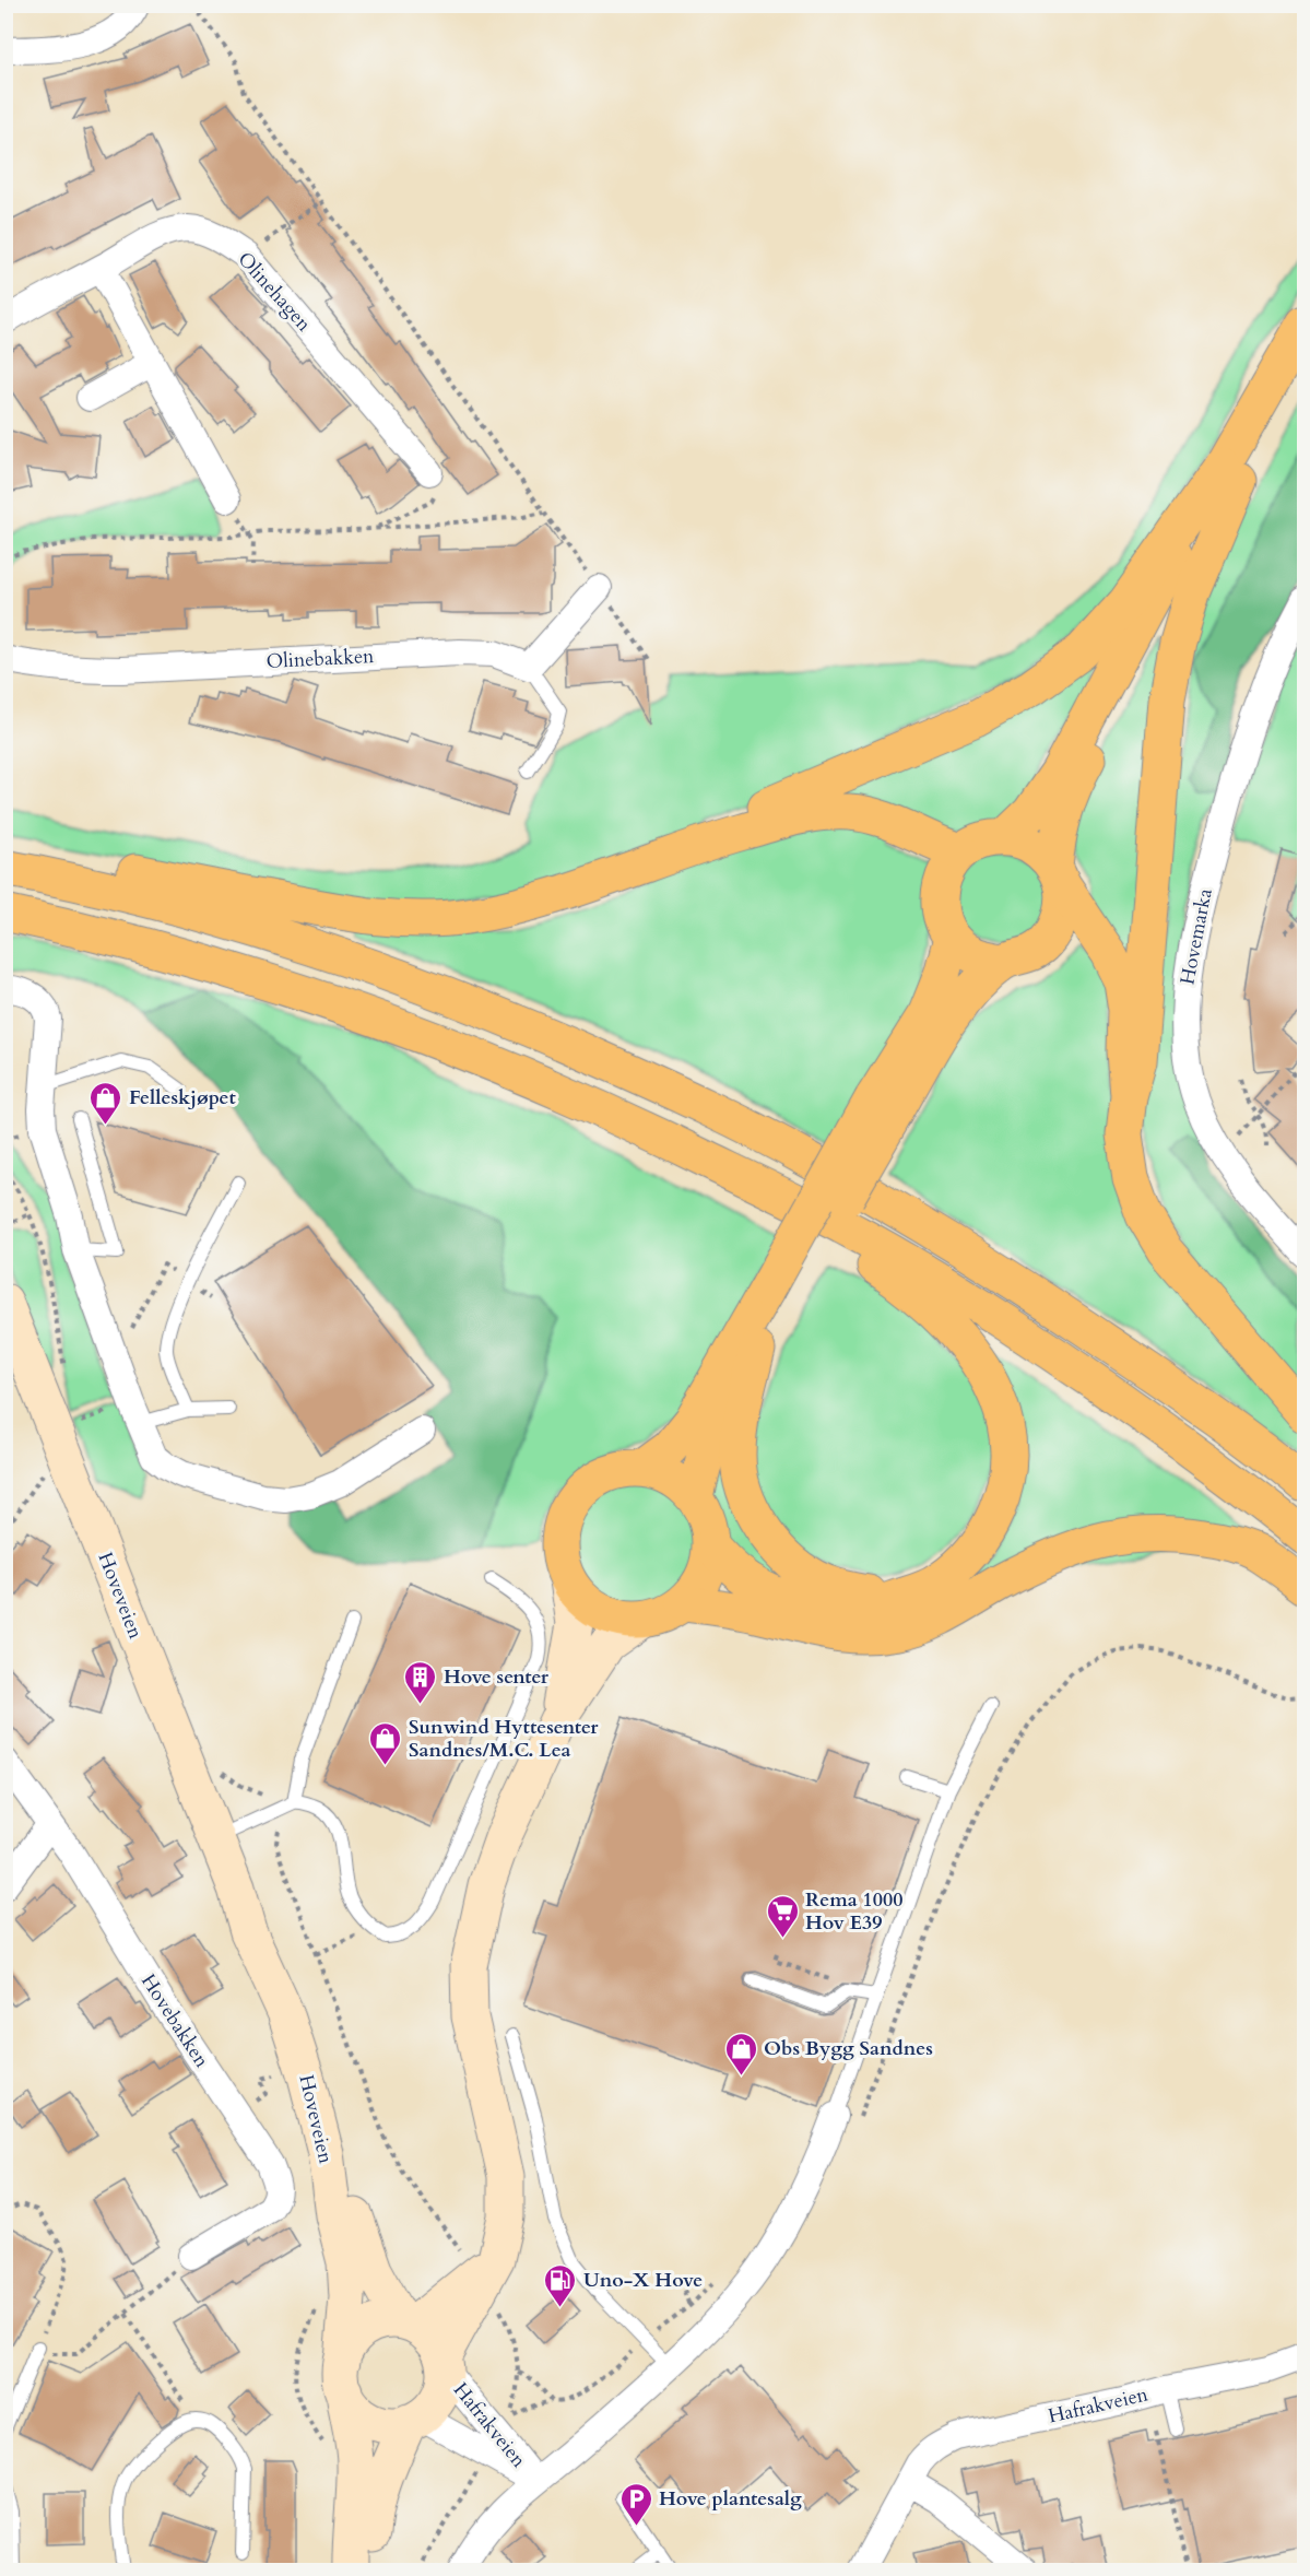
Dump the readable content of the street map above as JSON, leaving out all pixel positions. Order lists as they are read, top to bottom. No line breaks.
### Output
{"streets":{"main road":["Hoveveien"],"street":["Olinehagen","Olinebakken","Hovemarka","Hovebakken","Hafrakveien"]},"crossings":[["Hoveveien","Hafrakveien"]],"places":{"shop":["Felleskjøpet","Sunwind Hyttesenter Sandnes/M.C. Lea","Obs Bygg Sandnes"],"building":["Hove senter"],"supermarket":["Rema 1000 Hov E39"],"fuel station":["Uno-X Hove"],"parking":["Hove plantesalg"]}}
